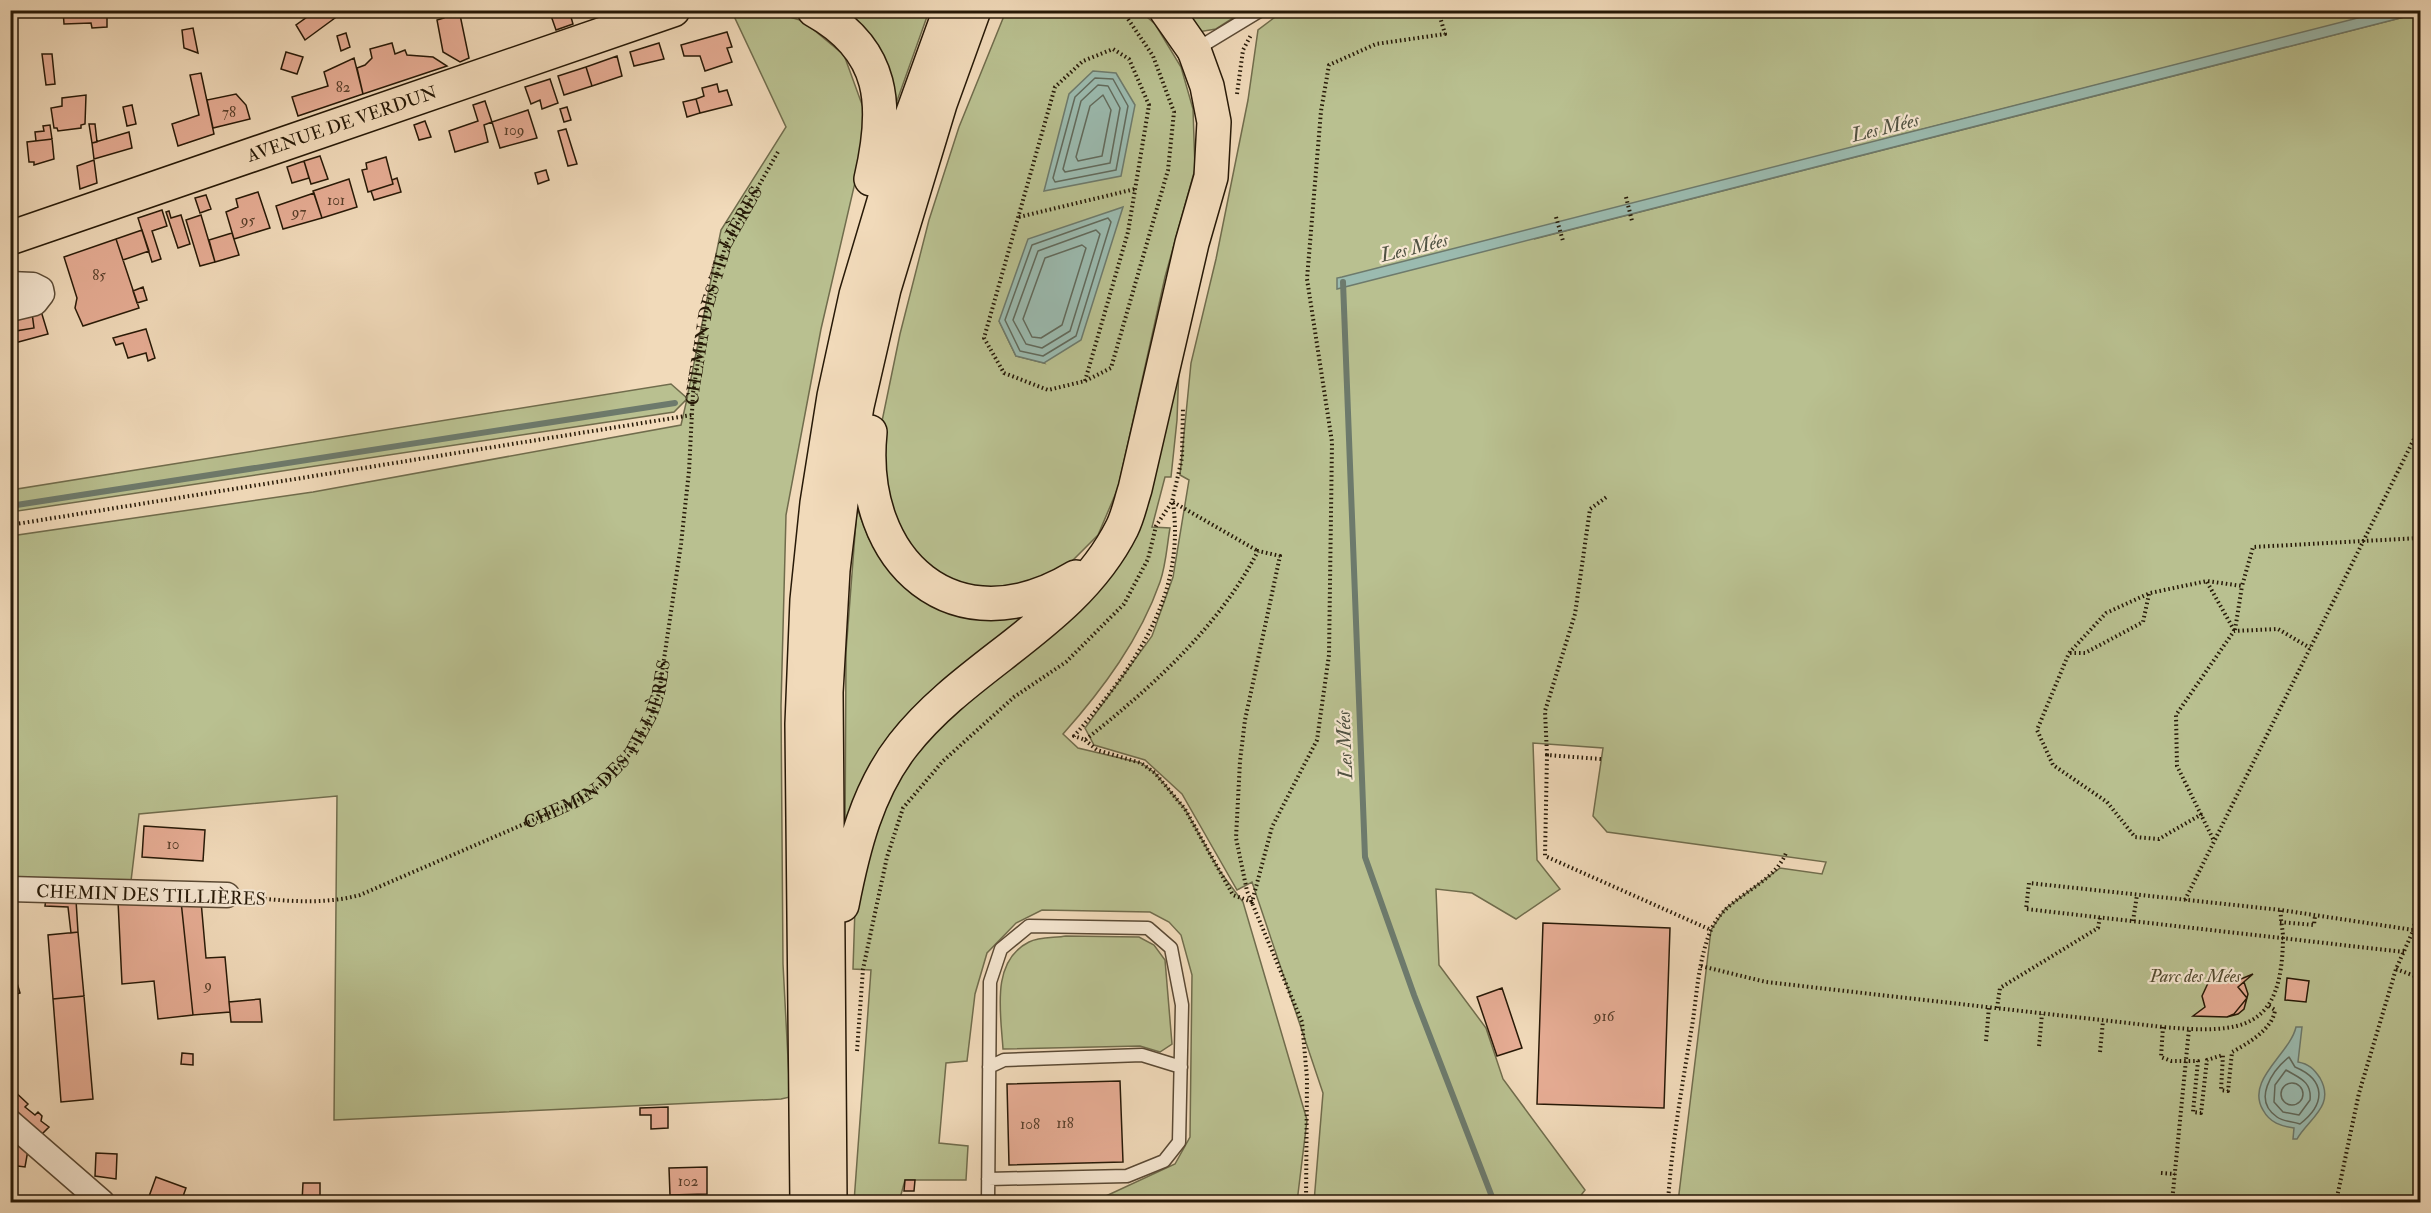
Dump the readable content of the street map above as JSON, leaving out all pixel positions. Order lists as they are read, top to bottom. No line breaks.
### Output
{"streets":{"main road":["AVENUE DE VERDUN"],"street":["CHEMIN DES TILLIÈRES"]},"water":["Les Mées"],"parks":["Parc des Mées"],"house_numbers":["82","78","109","101","97","95","85","10","9","916","118","108","102"]}
